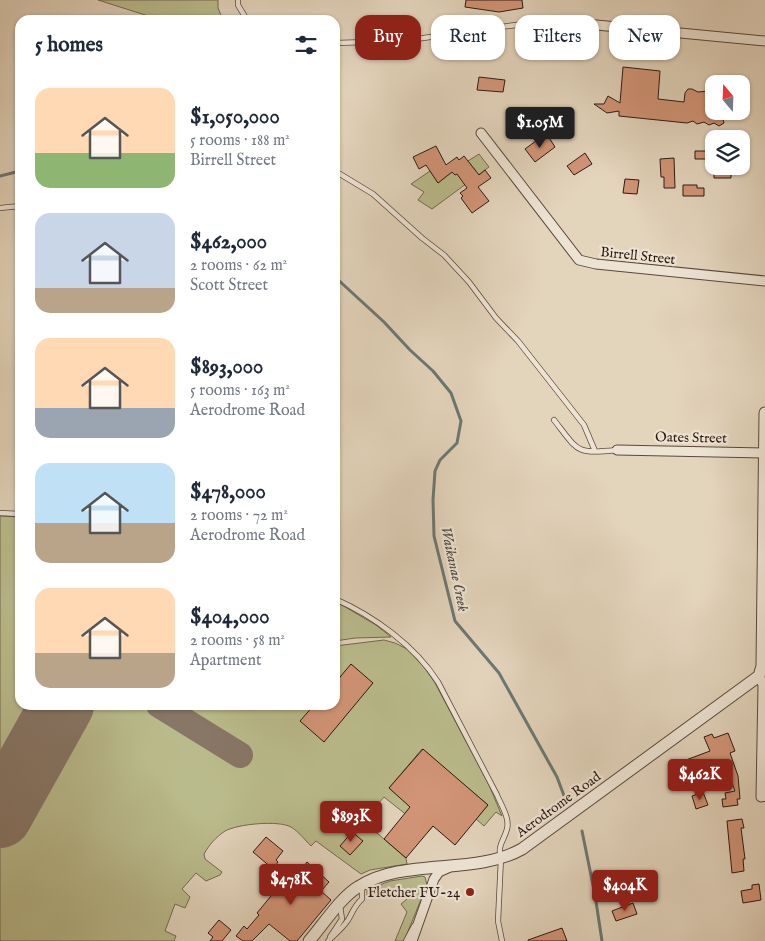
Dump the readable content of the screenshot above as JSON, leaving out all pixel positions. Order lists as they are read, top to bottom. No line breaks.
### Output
{"streets":{"street":["Birrell Street","Oates Street","Aerodrome Road"]},"water":["Waikanae Creek"],"places":["Fletcher FU-24"],"north":"top","page":{"chip":["Buy","Rent","Filters","New"],"heading":"5 homes","list":[{"name":"$1,050,000","note":"5 rooms · 188 m² · Birrell Street"},{"name":"$462,000","note":"2 rooms · 62 m² · Scott Street"},{"name":"$893,000","note":"5 rooms · 163 m² · Aerodrome Road"},{"name":"$478,000","note":"2 rooms · 72 m² · Aerodrome Road"},{"name":"$404,000","note":"2 rooms · 58 m² · Apartment"}],"price":["$1.05M","$462K","$893K","$478K","$404K"]}}
